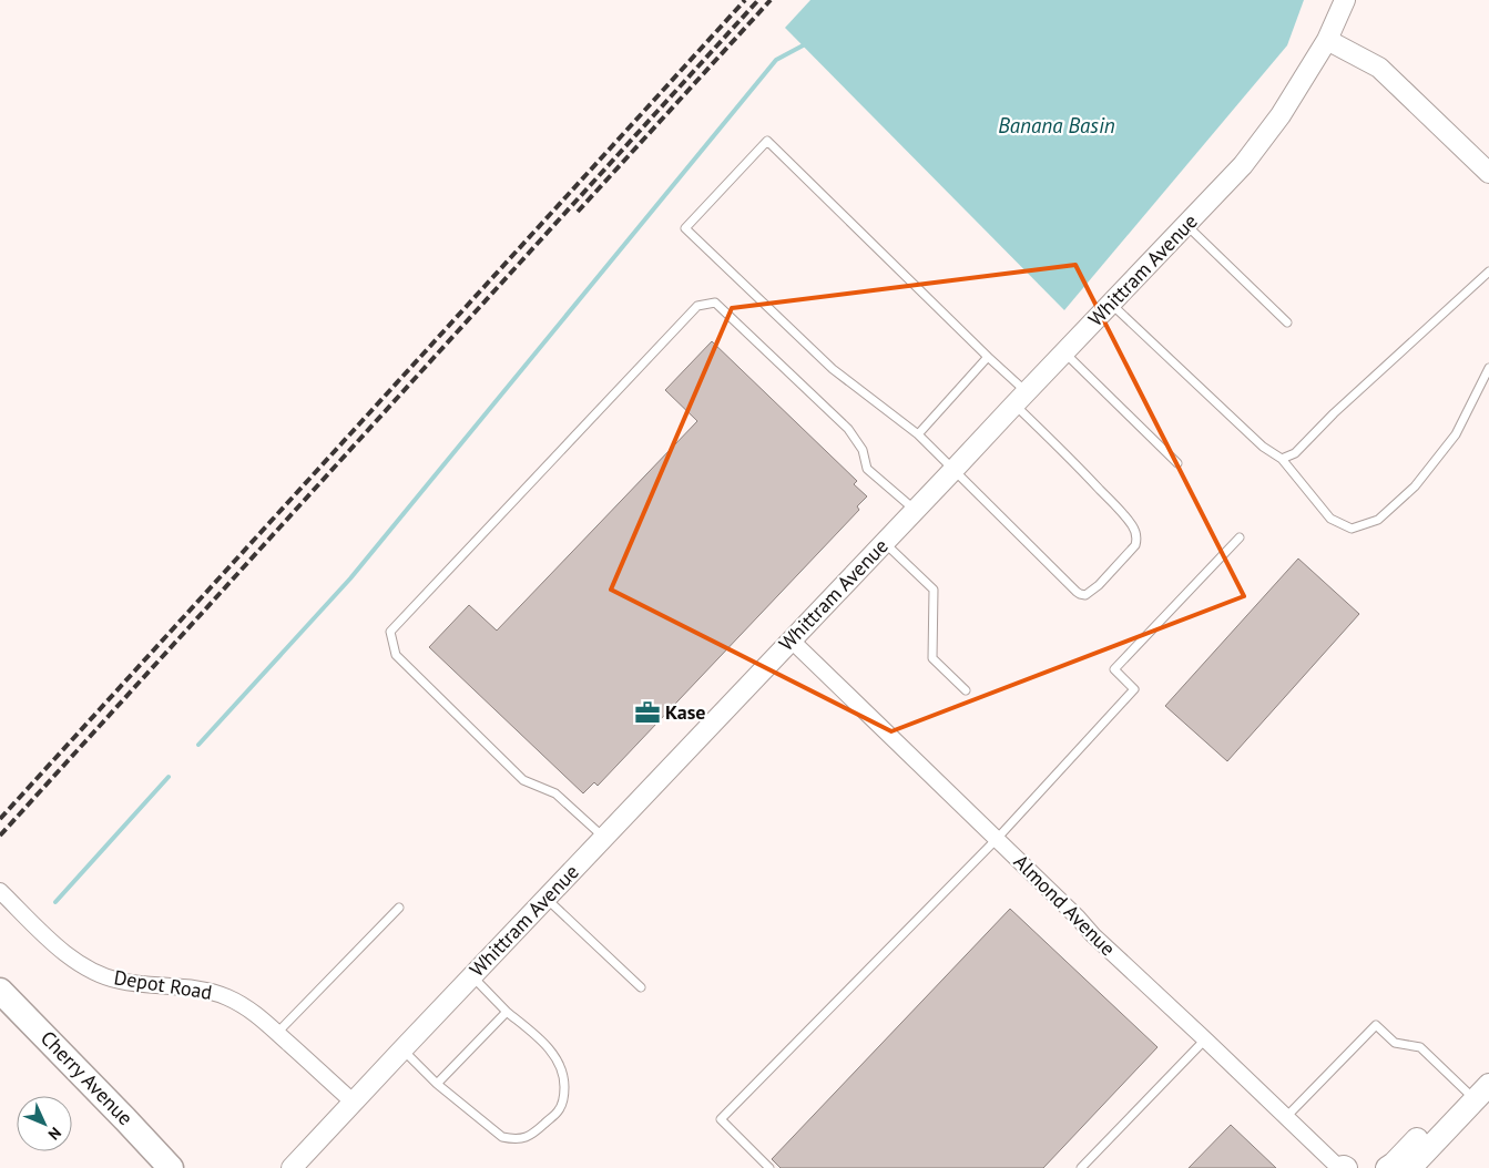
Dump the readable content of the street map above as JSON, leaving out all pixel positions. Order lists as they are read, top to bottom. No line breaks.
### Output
{"streets":{"main road":["Cherry Avenue"],"street":["Whittram Avenue","Almond Avenue","Depot Road"]},"crossings":[["Whittram Avenue","Almond Avenue"],["Whittram Avenue","Depot Road"]],"water":["Banana Basin"],"places":{"office":["Kase"]},"north":"bottom right"}
